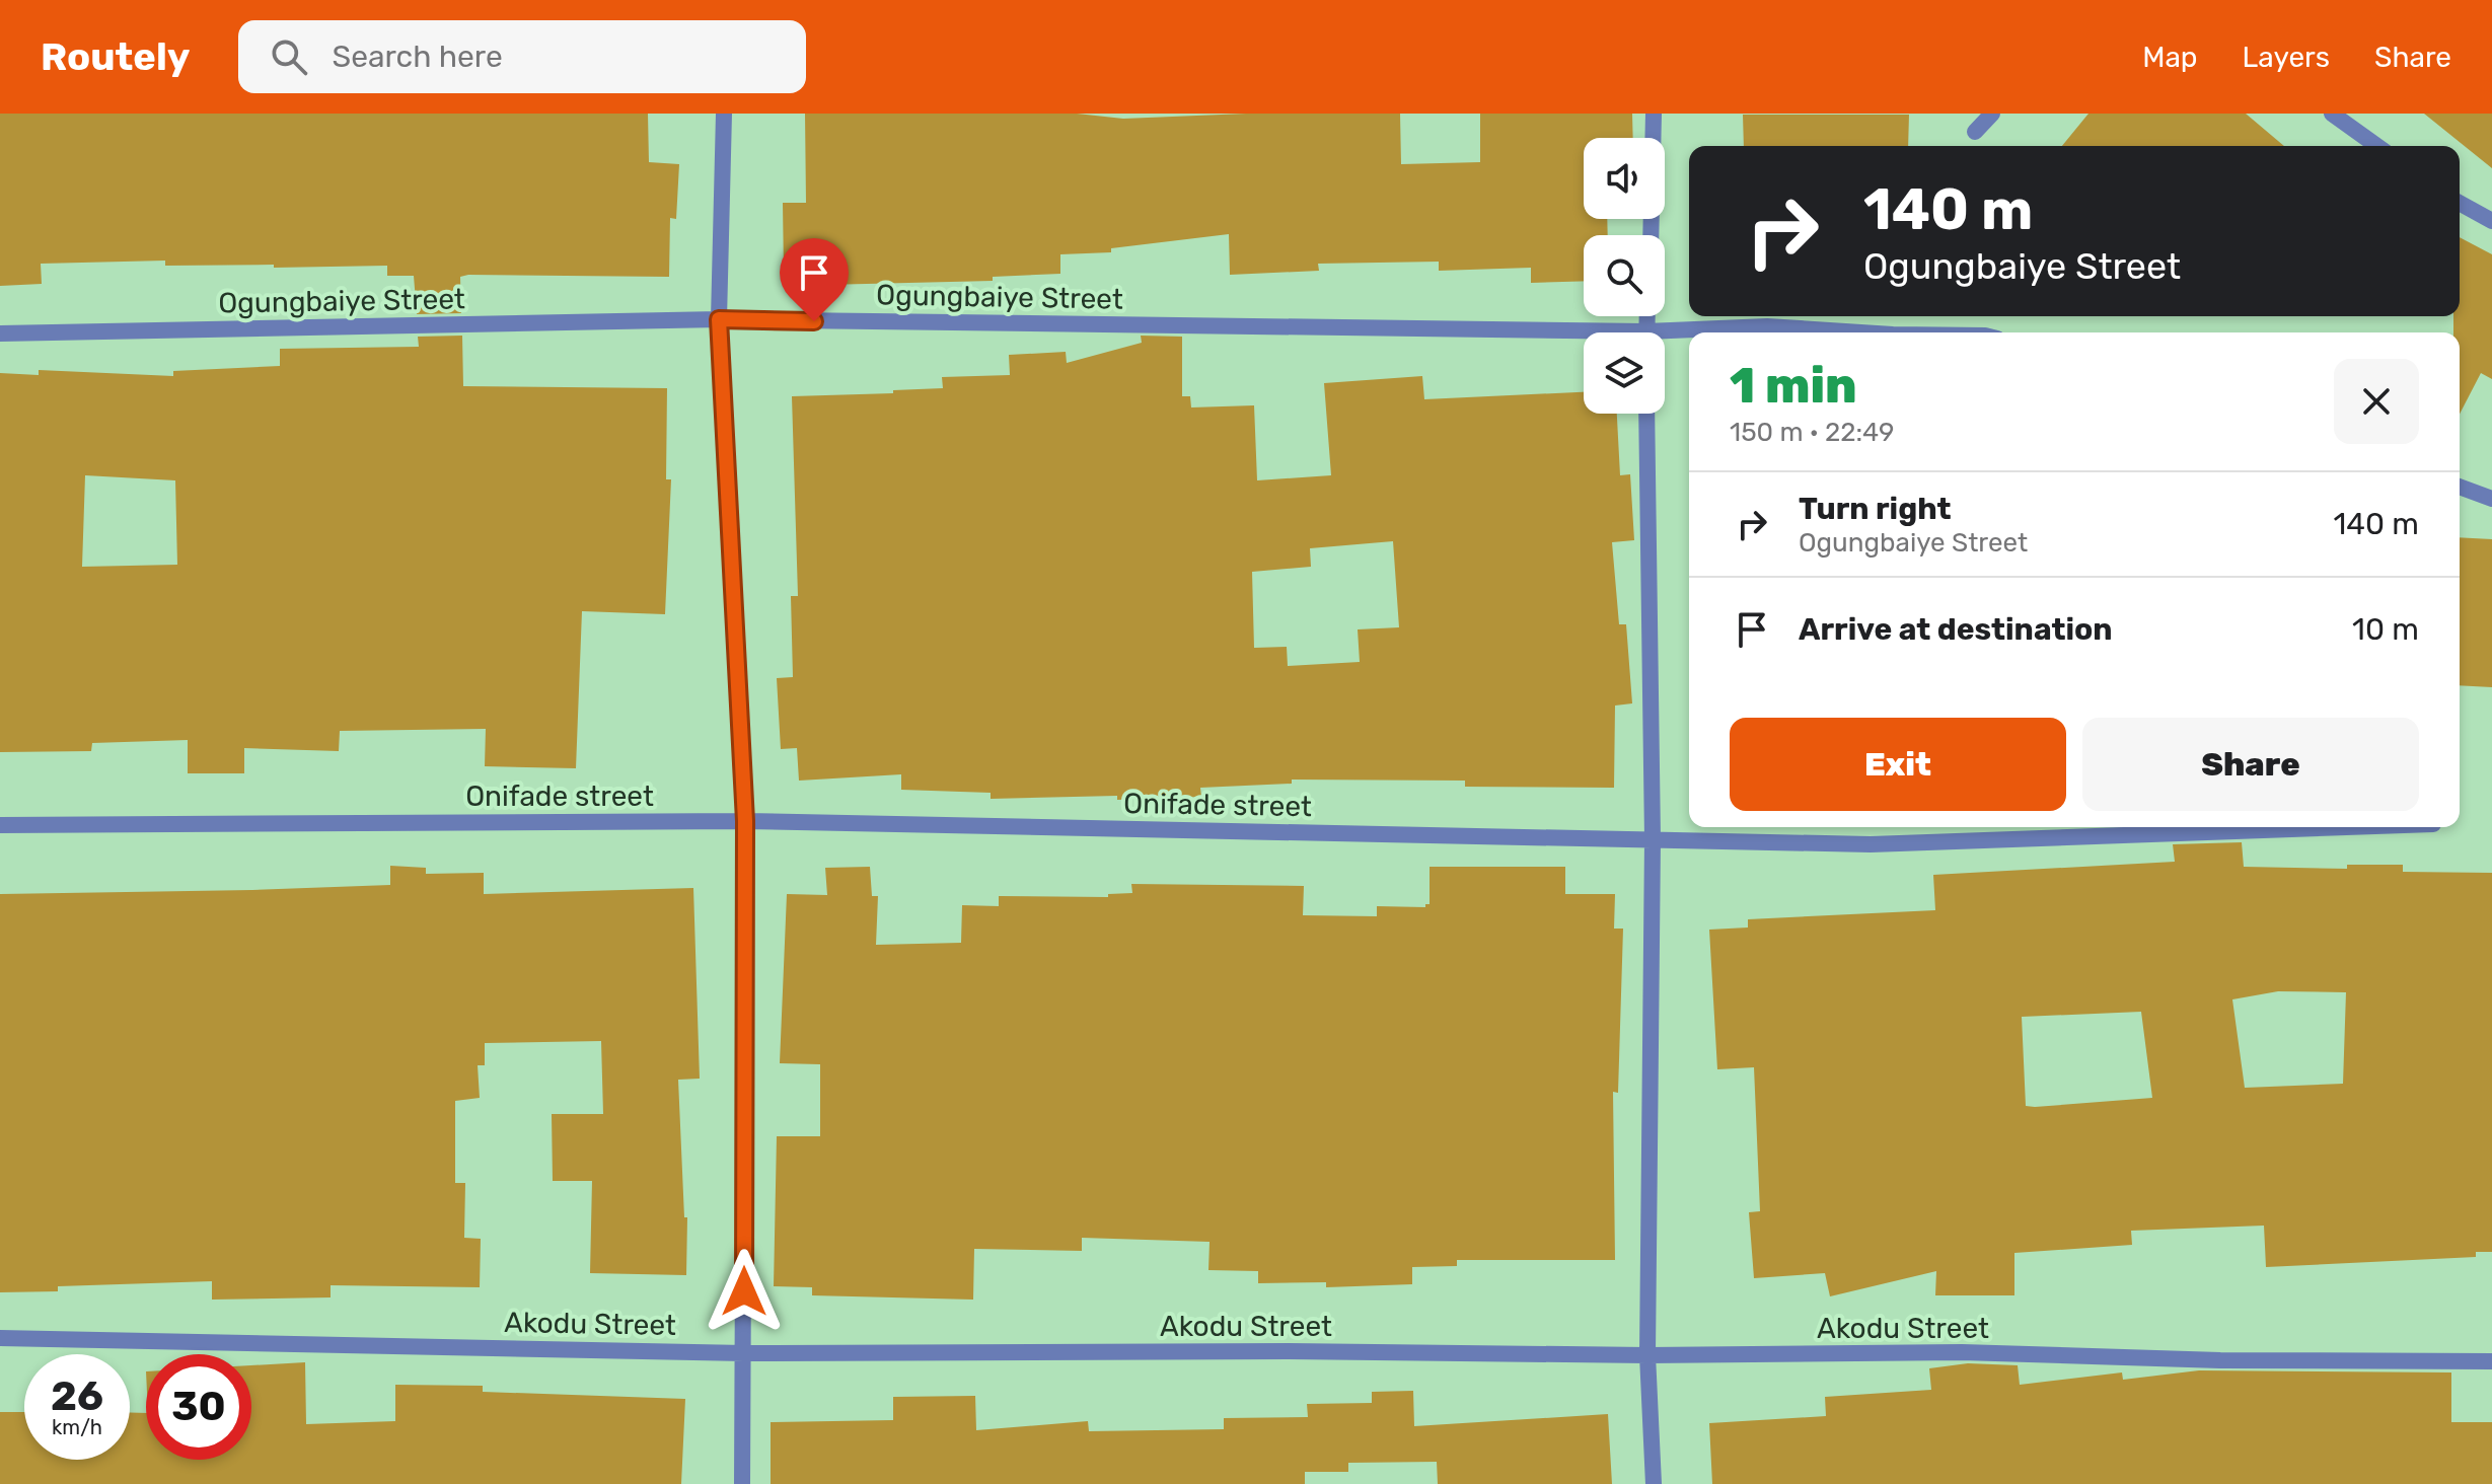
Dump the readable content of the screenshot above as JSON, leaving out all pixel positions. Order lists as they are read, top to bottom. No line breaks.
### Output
{"streets":{"street":["Ogungbaiye Street","Onifade street","Akodu Street"]},"page":{"header":"Routely","search":"Search here","nav":["Map","Layers","Share"],"turn":["140 m","Ogungbaiye Street"],"heading":["1 min","150 m · 22:49"],"list":[{"name":"Turn right","note":"Ogungbaiye Street","value":"140 m"},{"name":"Arrive at destination","value":"10 m"}],"buttons":["Exit","Share"],"speed":"26 km/h","limit":"30"}}
